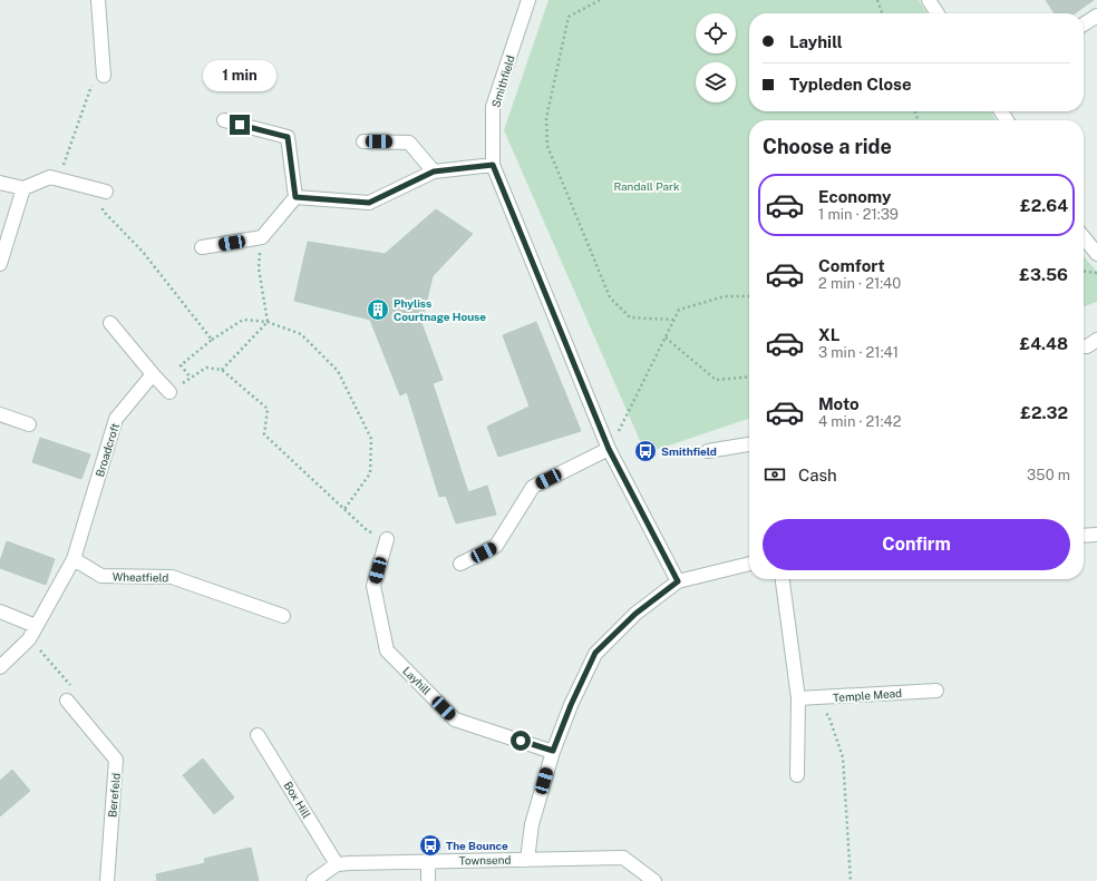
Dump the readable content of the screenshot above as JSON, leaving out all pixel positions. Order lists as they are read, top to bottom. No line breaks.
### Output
{"streets":{"street":["Smithfield","Broadcroft","Wheatfield","Layhill","Temple Mead","Berefeld","Box Hill","Townsend"]},"crossings":[["Broadcroft","Wheatfield"],["Box Hill","Townsend"]],"parks":["Randall Park"],"places":{"building":["Phyliss Courtnage House"],"bus stop":["Smithfield","The Bounce"]},"page":{"banner":["Layhill","Typleden Close"],"bubble":"1 min","heading":"Choose a ride","list":[{"name":"Economy","note":"1 min · 21:39","value":"£2.64"},{"name":"Comfort","note":"2 min · 21:40","value":"£3.56"},{"name":"XL","note":"3 min · 21:41","value":"£4.48"},{"name":"Moto","note":"4 min · 21:42","value":"£2.32"}],"pay":["Cash","350 m"],"buttons":"Confirm"}}
